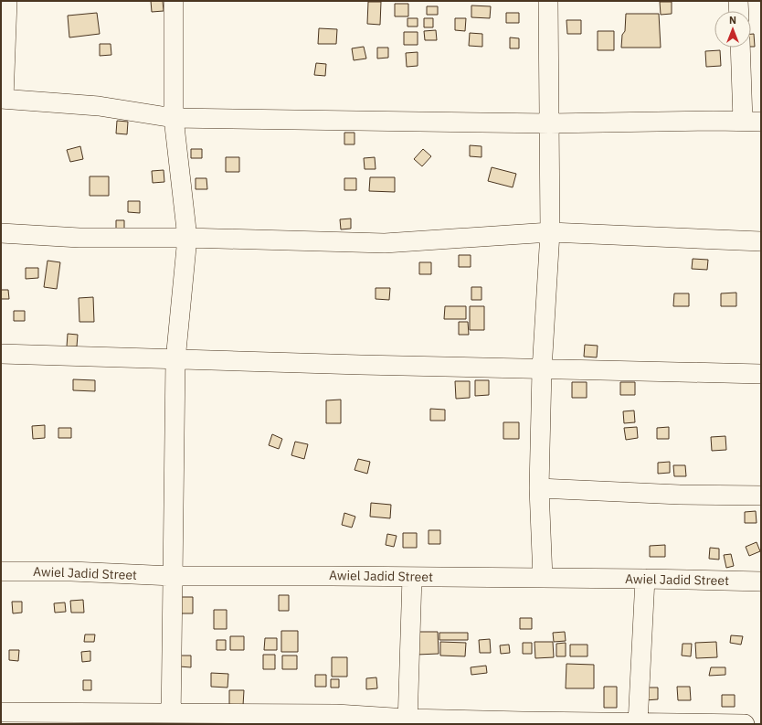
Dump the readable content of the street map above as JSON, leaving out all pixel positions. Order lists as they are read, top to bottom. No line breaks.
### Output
{"streets":{"street":["Awiel Jadid Street"]},"north":"top"}
